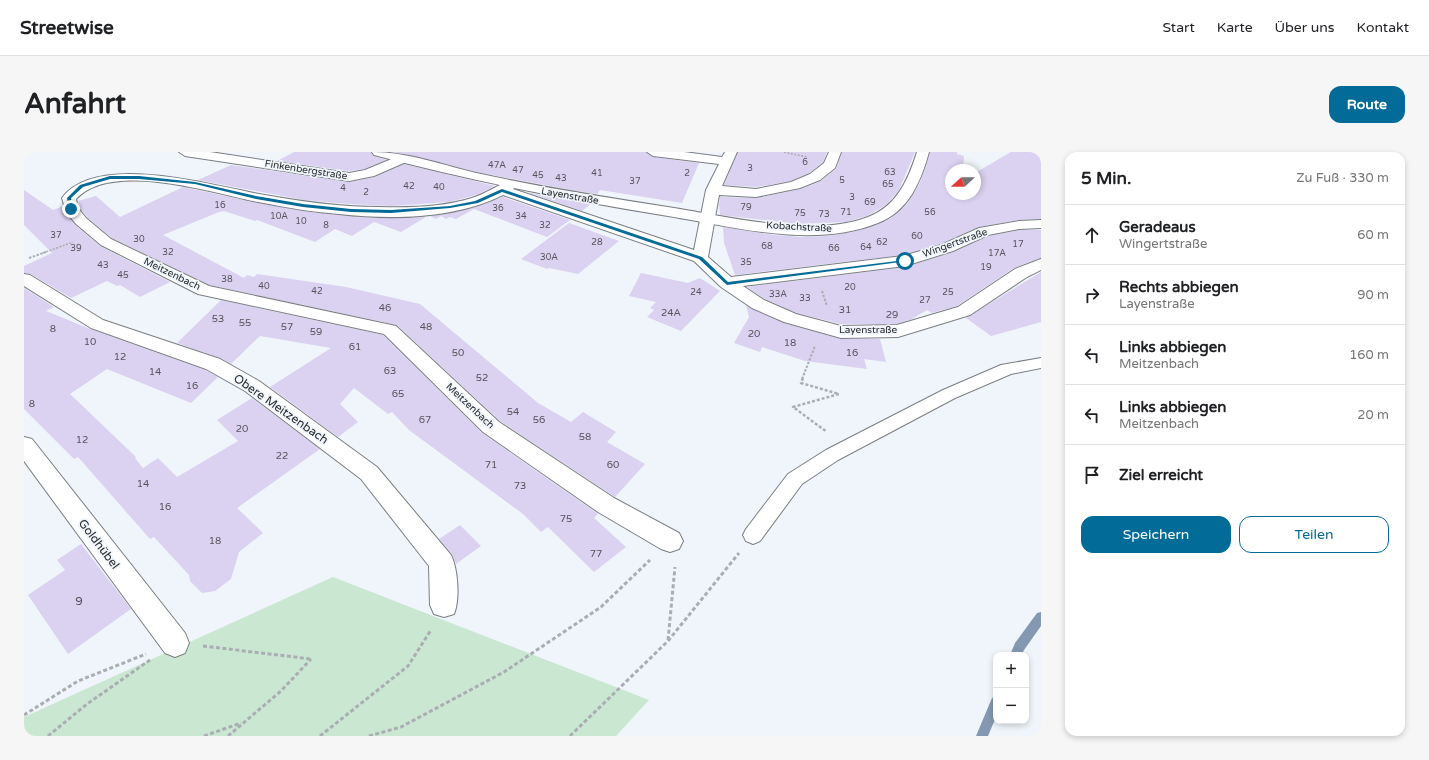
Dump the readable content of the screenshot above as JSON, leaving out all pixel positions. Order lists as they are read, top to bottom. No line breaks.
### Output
{"streets":{"street":["Finkenbergstraße","Layenstraße","Kobachstraße","Wingertstraße","Meitzenbach","Obere Meitzenbach","Goldhübel"]},"crossings":[["Finkenbergstraße","Layenstraße"],["Layenstraße","Kobachstraße"],["Layenstraße","Wingertstraße"],["Layenstraße","Meitzenbach"]],"house_numbers":["6","47A","3","47","63","41","2","45","43","5","37","65","42","40","4","2","3","69","16","79","36","71","56","75","73","10A","34","10","8","32","37","60","30","28","62","17","68","64","39","66","32","17A","30A","35","43","19","45","38","40","20","42","24","25","33A","33","27","46","31","24A","29","53","55","57","48","8","59","20","10","18","61","50","16","12","63","14","52","16","65","8","54","67","56","20","58","12","22","71","60","14","73","16","75","18","77","9"],"north":"left","page":{"header":"Streetwise","nav":["Start","Karte","Über uns","Kontakt"],"buttons":["Route",["Speichern","Teilen"]],"title":"Anfahrt","heading":["5 Min.","Zu Fuß · 330 m"],"list":[["Geradeaus","Wingertstraße","60 m"],["Rechts abbiegen","Layenstraße","90 m"],["Links abbiegen","Meitzenbach","160 m"],["Links abbiegen","Meitzenbach","20 m"],"Ziel erreicht"],"map_buttons":["+","−"]}}
